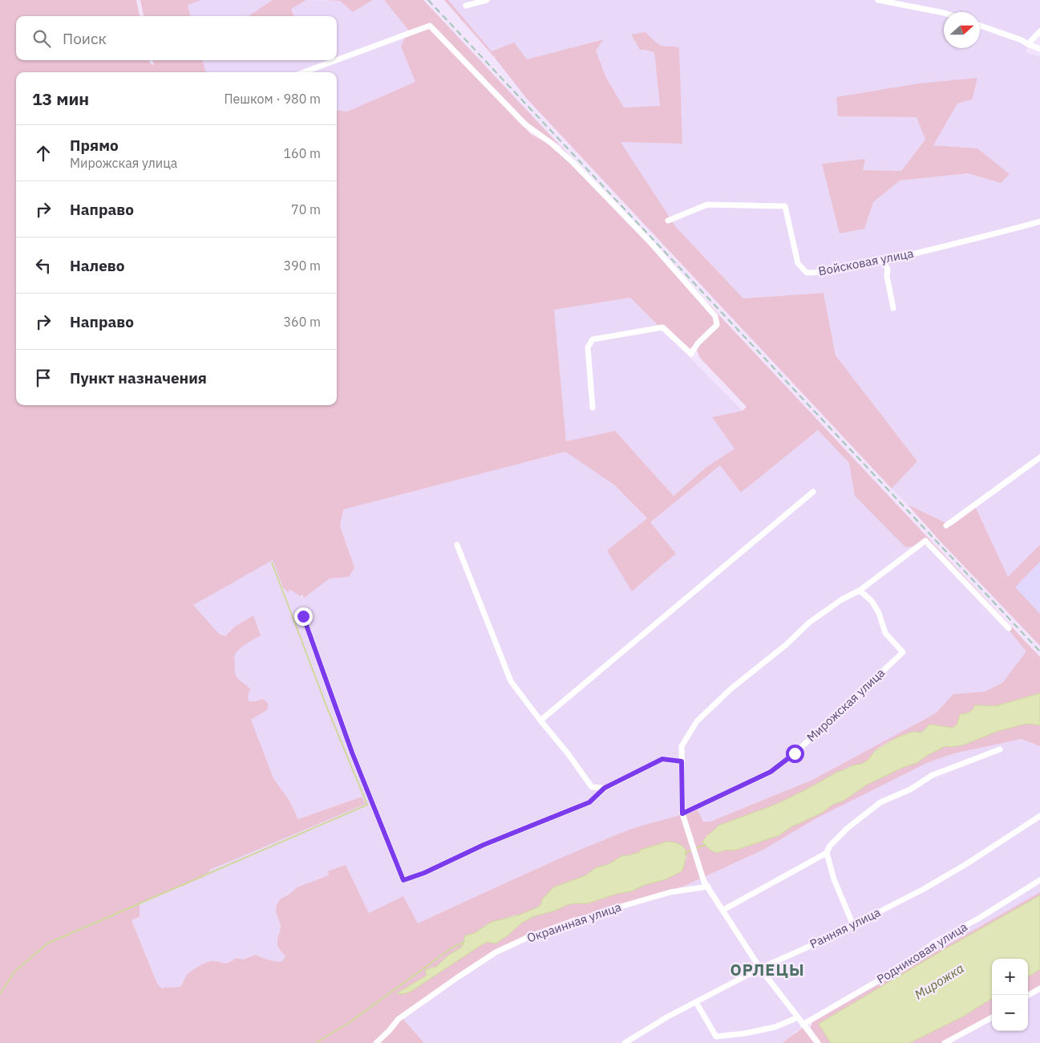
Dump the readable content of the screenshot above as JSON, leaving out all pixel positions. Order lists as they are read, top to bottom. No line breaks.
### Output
{"streets":{"street":["Войсковая улица","Мирожская улица","Окраинная улица","Ранняя улица","Родниковая улица"]},"districts":["ОРЛЕЦЫ"],"water":["Мирожка"],"north":"right","page":{"search":"Поиск","heading":["13 мин","Пешком · 980 m"],"list":[["Прямо","Мирожская улица","160 m"],["Направо","70 m"],["Налево","390 m"],["Направо","360 m"],"Пункт назначения"],"map_buttons":["+","−"]}}
